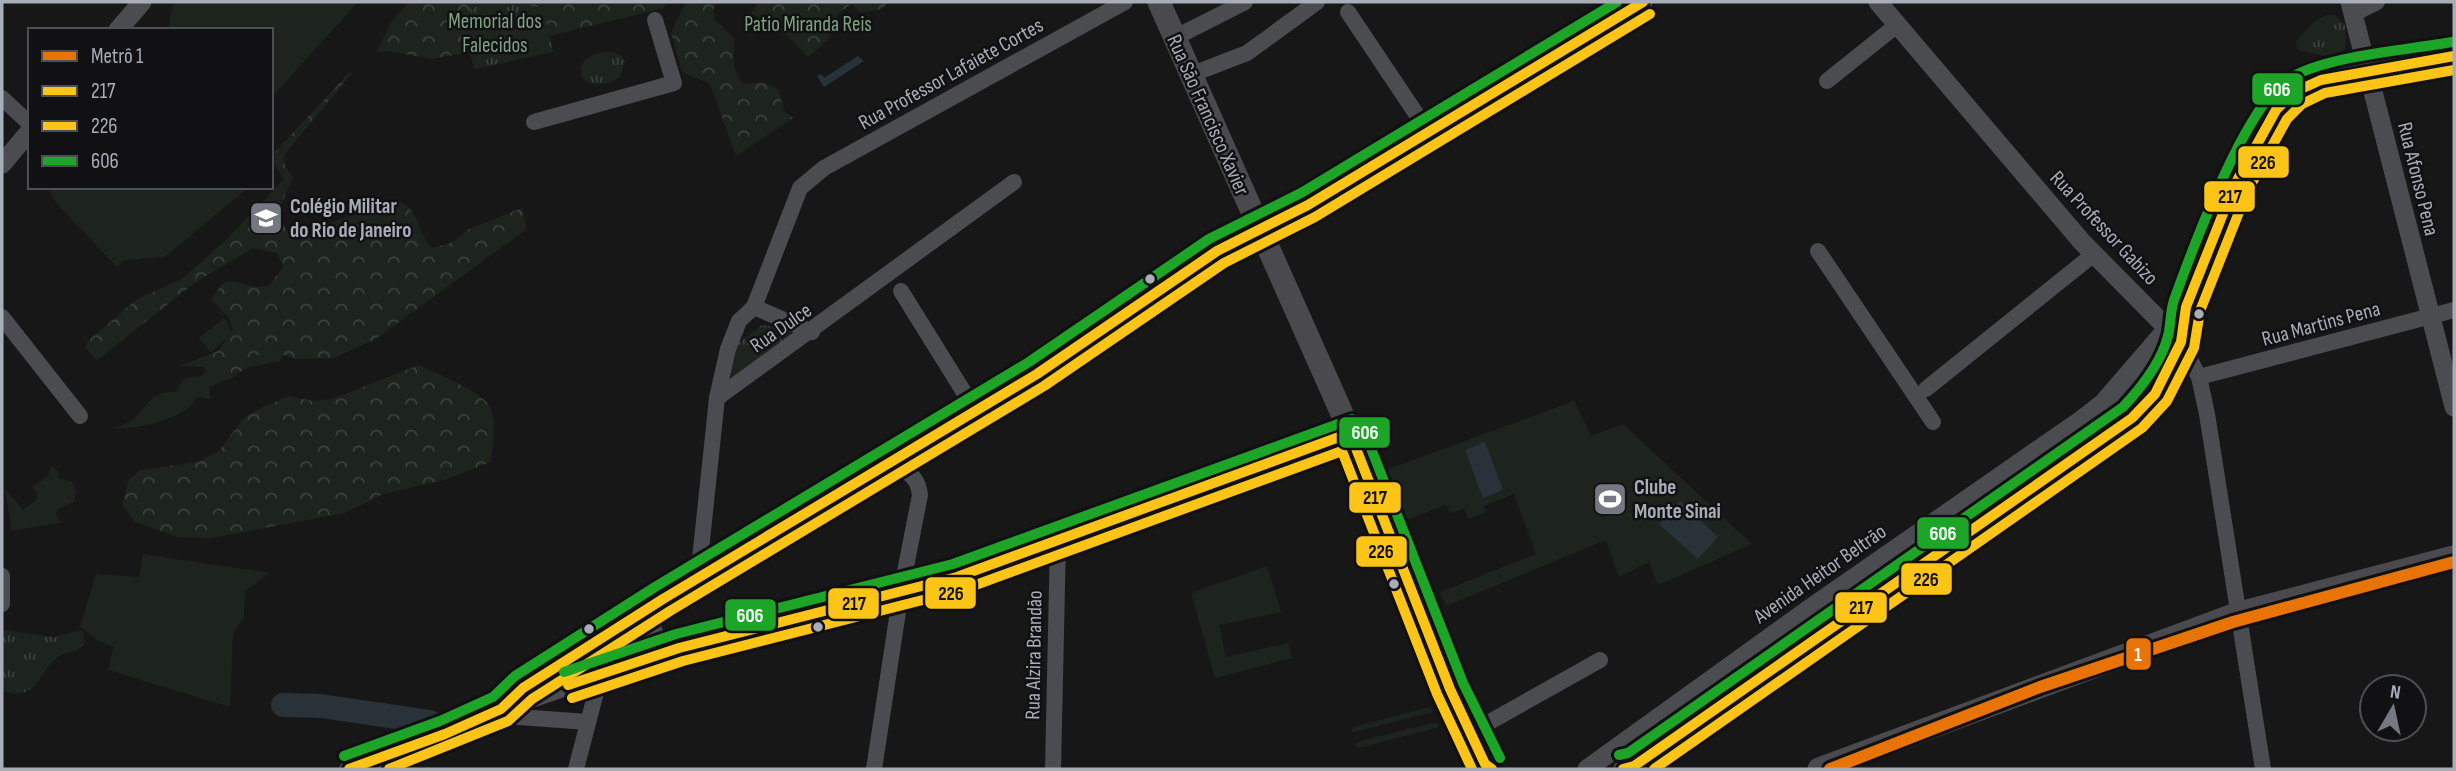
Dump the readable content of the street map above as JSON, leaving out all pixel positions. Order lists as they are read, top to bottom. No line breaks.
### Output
{"streets":{"main road":["Rua São Francisco Xavier"],"street":["Rua Professor Lafaiete Cortes","Rua Afonso Pena","Rua Professor Gabizo","Rua Martins Pena","Rua Dulce","Avenida Heitor Beltrão","Rua Alzira Brandão"]},"crossings":[["Rua Afonso Pena","Rua Martins Pena"],["Rua Professor Gabizo","Rua Martins Pena"],["Rua Professor Gabizo","Avenida Heitor Beltrão"]],"parks":["Memorial dos Falecidos","Patio Miranda Reis"],"places":{"school or university":["Colégio Militar do Rio de Janeiro"],"sports":["Clube Monte Sinai"]},"lines":["transit line 217","transit line 606","transit line 226","metro line 1"],"legend":["Metrô 1","217","226","606"],"north":"top"}
